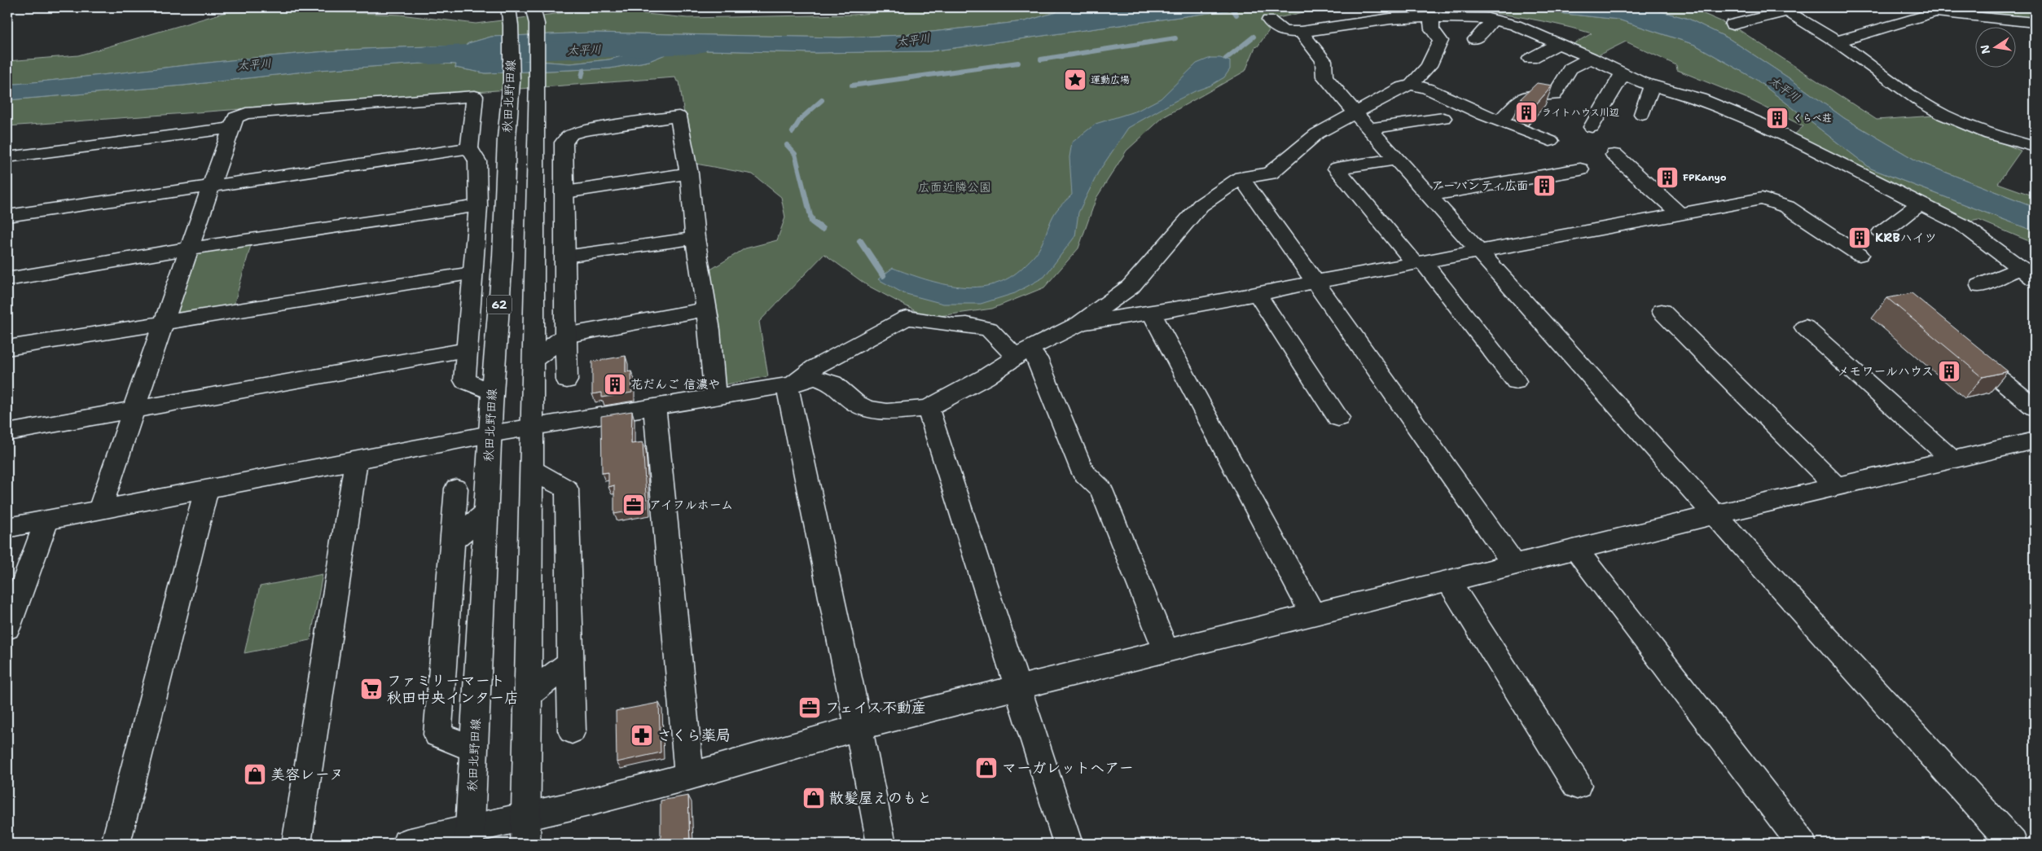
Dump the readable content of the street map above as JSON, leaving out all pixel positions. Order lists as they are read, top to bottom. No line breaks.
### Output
{"streets":{"street":["秋田北野田線","62"]},"water":["太平川"],"parks":["広面近隣公園"],"places":{"place":["運動広場"],"building":["ライトハウス川辺","くらべ荘","FPKanyo","アーバンティ広面","KRBハイツ","メモワールハウス","花だんご 信濃や"],"office":["アイフルホーム","フェイス不動産"],"supermarket":["ファミリーマート 秋田中央インター店"],"pharmacy":["さくら薬局"],"shop":["マーガレットヘアー","美容レーヌ","散髪屋えのもと"]},"north":"left"}
